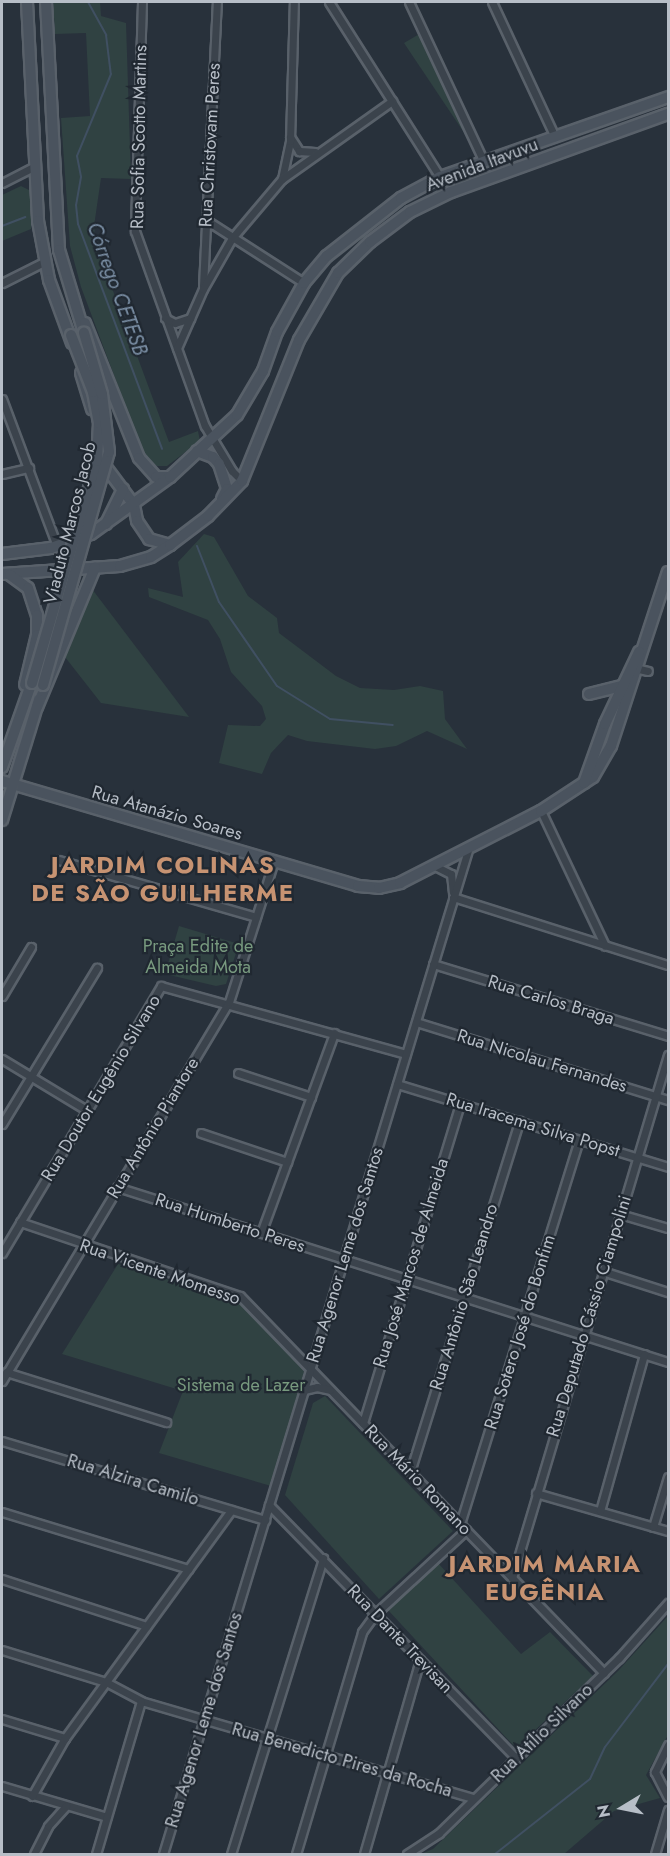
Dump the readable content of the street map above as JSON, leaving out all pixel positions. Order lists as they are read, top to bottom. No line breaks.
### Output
{"streets":{"main road":["Avenida Itavuvu","Viaduto Marcos Jacob","Rua Atanázio Soares"],"street":["Rua Sofia Scotto Martins","Rua Christovam Peres","Rua Carlos Braga","Rua Nicolau Fernandes","Rua Doutor Eugênio Silvano","Rua Iracema Silva Popst","Rua Antônio Piantore","Rua Humberto Peres","Rua Agenor Leme dos Santos","Rua José Marcos de Almeida","Rua Vicente Momesso","Rua Antônio São Leandro","Rua Deputado Cássio Ciampolini","Rua Sotero José do Bonfim","Rua Alzira Camilo","Rua Mário Romano","Rua Dante Trevisan","Rua Atílio Silvano","Rua Benedicto Pires da Rocha"]},"crossings":[["Rua Sofia Scotto Martins","Avenida Itavuvu"],["Rua Atanázio Soares","Rua Antônio Piantore"],["Rua Atanázio Soares","Rua Agenor Leme dos Santos"],["Rua Carlos Braga","Rua Agenor Leme dos Santos"],["Rua Nicolau Fernandes","Rua Agenor Leme dos Santos"],["Rua Nicolau Fernandes","Rua Deputado Cássio Ciampolini"],["Rua Doutor Eugênio Silvano","Rua Antônio Piantore"],["Rua Doutor Eugênio Silvano","Rua Agenor Leme dos Santos"],["Rua Doutor Eugênio Silvano","Rua Vicente Momesso"],["Rua Iracema Silva Popst","Rua Agenor Leme dos Santos"],["Rua Iracema Silva Popst","Rua José Marcos de Almeida"],["Rua Iracema Silva Popst","Rua Antônio São Leandro"],["Rua Iracema Silva Popst","Rua Deputado Cássio Ciampolini"],["Rua Iracema Silva Popst","Rua Sotero José do Bonfim"],["Rua Antônio Piantore","Rua Humberto Peres"],["Rua Antônio Piantore","Rua Vicente Momesso"],["Rua Humberto Peres","Rua Agenor Leme dos Santos"],["Rua Humberto Peres","Rua José Marcos de Almeida"],["Rua Humberto Peres","Rua Antônio São Leandro"],["Rua Humberto Peres","Rua Deputado Cássio Ciampolini"],["Rua Humberto Peres","Rua Sotero José do Bonfim"],["Rua Agenor Leme dos Santos","Rua Vicente Momesso"],["Rua Agenor Leme dos Santos","Rua Alzira Camilo"],["Rua Agenor Leme dos Santos","Rua Mário Romano"],["Rua Agenor Leme dos Santos","Rua Dante Trevisan"],["Rua Agenor Leme dos Santos","Rua Benedicto Pires da Rocha"],["Rua José Marcos de Almeida","Rua Mário Romano"],["Rua Vicente Momesso","Rua Mário Romano"],["Rua Antônio São Leandro","Rua Mário Romano"],["Rua Deputado Cássio Ciampolini","Rua Mário Romano"],["Rua Sotero José do Bonfim","Rua Mário Romano"],["Rua Mário Romano","Rua Atílio Silvano"],["Rua Dante Trevisan","Rua Atílio Silvano"],["Rua Atílio Silvano","Rua Benedicto Pires da Rocha"]],"districts":["JARDIM COLINAS DE SÃO GUILHERME","JARDIM MARIA EUGÊNIA"],"water":["Córrego CETESB"],"parks":["Praça Edite de Almeida Mota","Sistema de Lazer"],"north":"left"}
